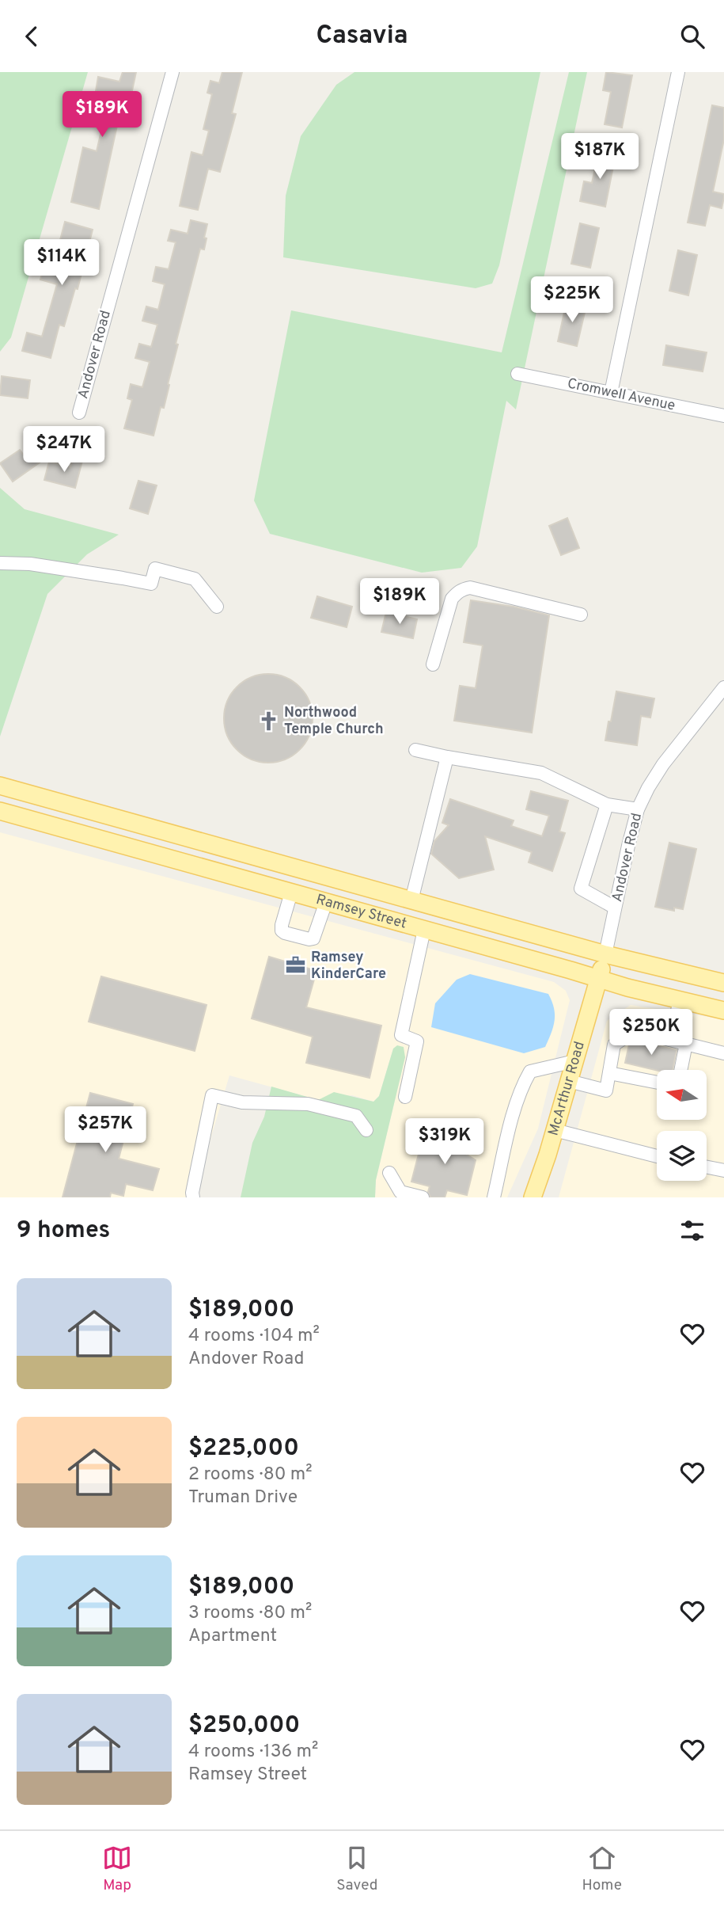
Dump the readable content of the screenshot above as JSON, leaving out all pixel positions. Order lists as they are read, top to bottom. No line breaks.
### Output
{"streets":{"main road":["Ramsey Street","McArthur Road"],"street":["Andover Road","Cromwell Avenue"]},"crossings":[["Andover Road","Ramsey Street"],["Andover Road","McArthur Road"],["Ramsey Street","McArthur Road"]],"places":{"church":["Northwood Temple Church"],"office":["Ramsey KinderCare"]},"north":"left","page":{"header":"Casavia","price":["$189K","$187K","$114K","$225K","$247K","$189K","$250K","$257K","$319K"],"heading":"9 homes","list":[{"name":"$189,000","note":"4 rooms · 104 m² · Andover Road"},{"name":"$225,000","note":"2 rooms · 80 m² · Truman Drive"},{"name":"$189,000","note":"3 rooms · 80 m² · Apartment"},{"name":"$250,000","note":"4 rooms · 136 m² · Ramsey Street"}],"tabs":["Map","Saved","Home"]}}
